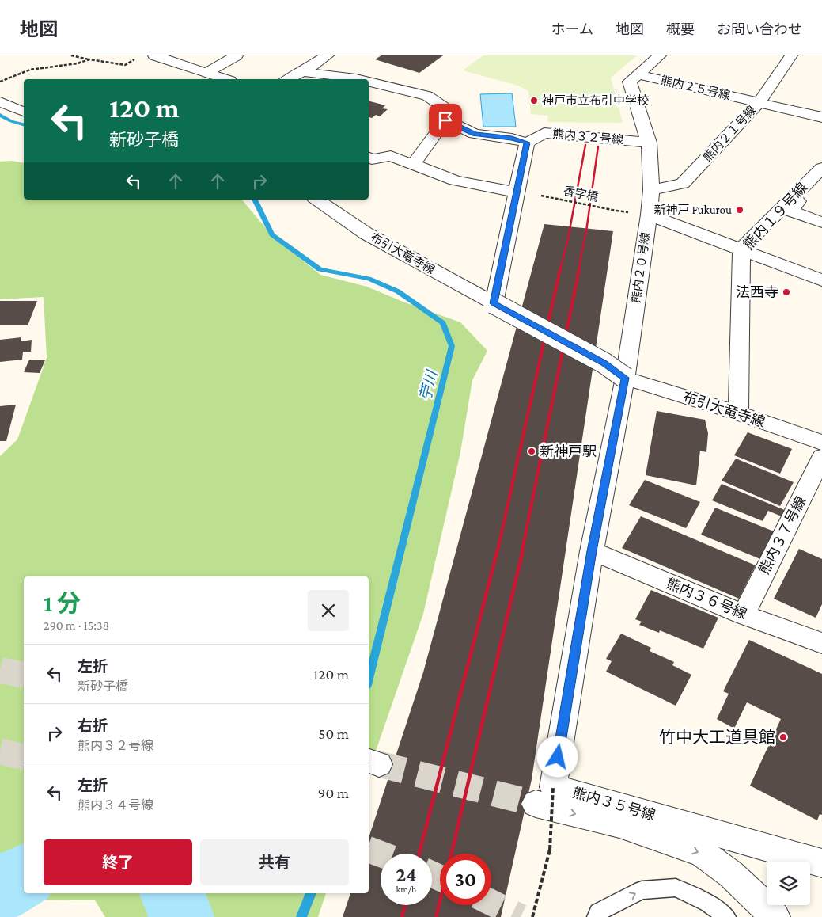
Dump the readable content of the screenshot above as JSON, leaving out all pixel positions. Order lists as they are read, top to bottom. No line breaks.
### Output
{"streets":{"street":["熊内２５号線","熊内２１号線","熊内３２号線","熊内１９号線","布引大竜寺線","熊内２０号線","熊内３７号線","熊内３６号線","熊内３５号線"],"path":["香字橋"]},"crossings":[["熊内２５号線","熊内２１号線"],["熊内２５号線","熊内２０号線"],["熊内２１号線","熊内２０号線"],["熊内３２号線","熊内２０号線"],["熊内１９号線","布引大竜寺線"],["布引大竜寺線","熊内２０号線"],["布引大竜寺線","熊内３５号線"],["熊内２０号線","熊内３５号線"],["熊内３７号線","熊内３６号線"],["熊内３６号線","熊内３５号線"]],"water":["苧川"],"places":["神戸市立布引中学校","新神戸 Fukurou","法西寺","新神戸駅","竹中大工道具館"],"page":{"header":"地図","nav":["ホーム","地図","概要","お問い合わせ"],"turn":["120 m","新砂子橋"],"heading":["1 分","290 m · 15:38"],"list":[{"name":"左折","note":"新砂子橋","value":"120 m"},{"name":"右折","note":"熊内３２号線","value":"50 m"},{"name":"左折","note":"熊内３４号線","value":"90 m"}],"buttons":["終了","共有"],"speed":"24 km/h","limit":"30"}}
